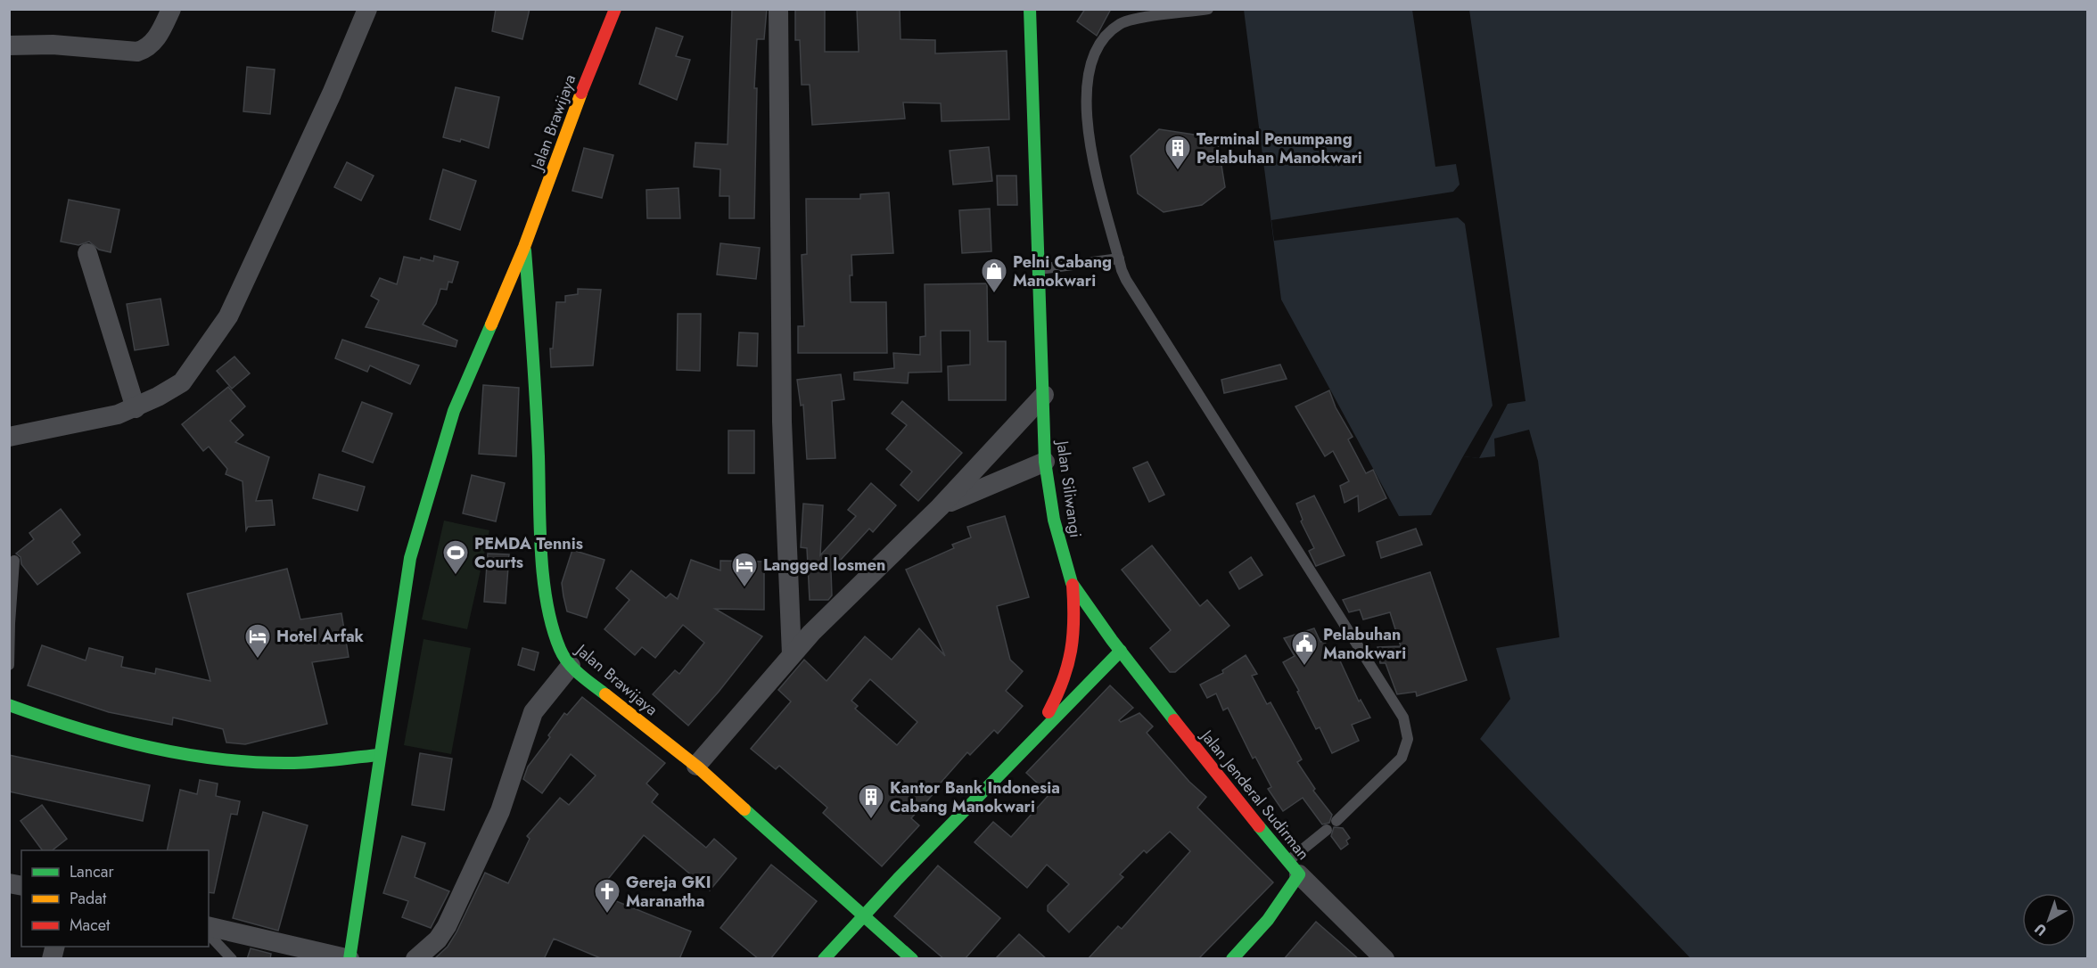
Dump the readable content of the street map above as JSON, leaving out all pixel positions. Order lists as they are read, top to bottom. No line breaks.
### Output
{"streets":{"main road":["Jalan Brawijaya","Jalan Siliwangi","Jalan Jenderal Sudirman"]},"crossings":[["Jalan Siliwangi","Jalan Jenderal Sudirman"]],"places":{"building":["Terminal Penumpang Pelabuhan Manokwari","Kantor Bank Indonesia Cabang Manokwari"],"shop":["Pelni Cabang Manokwari"],"sports":["PEMDA Tennis Courts"],"hotel":["Langged losmen","Hotel Arfak"],"public building":["Pelabuhan Manokwari"],"church":["Gereja GKI Maranatha"]},"legend":["Lancar","Padat","Macet"],"north":"bottom left"}
